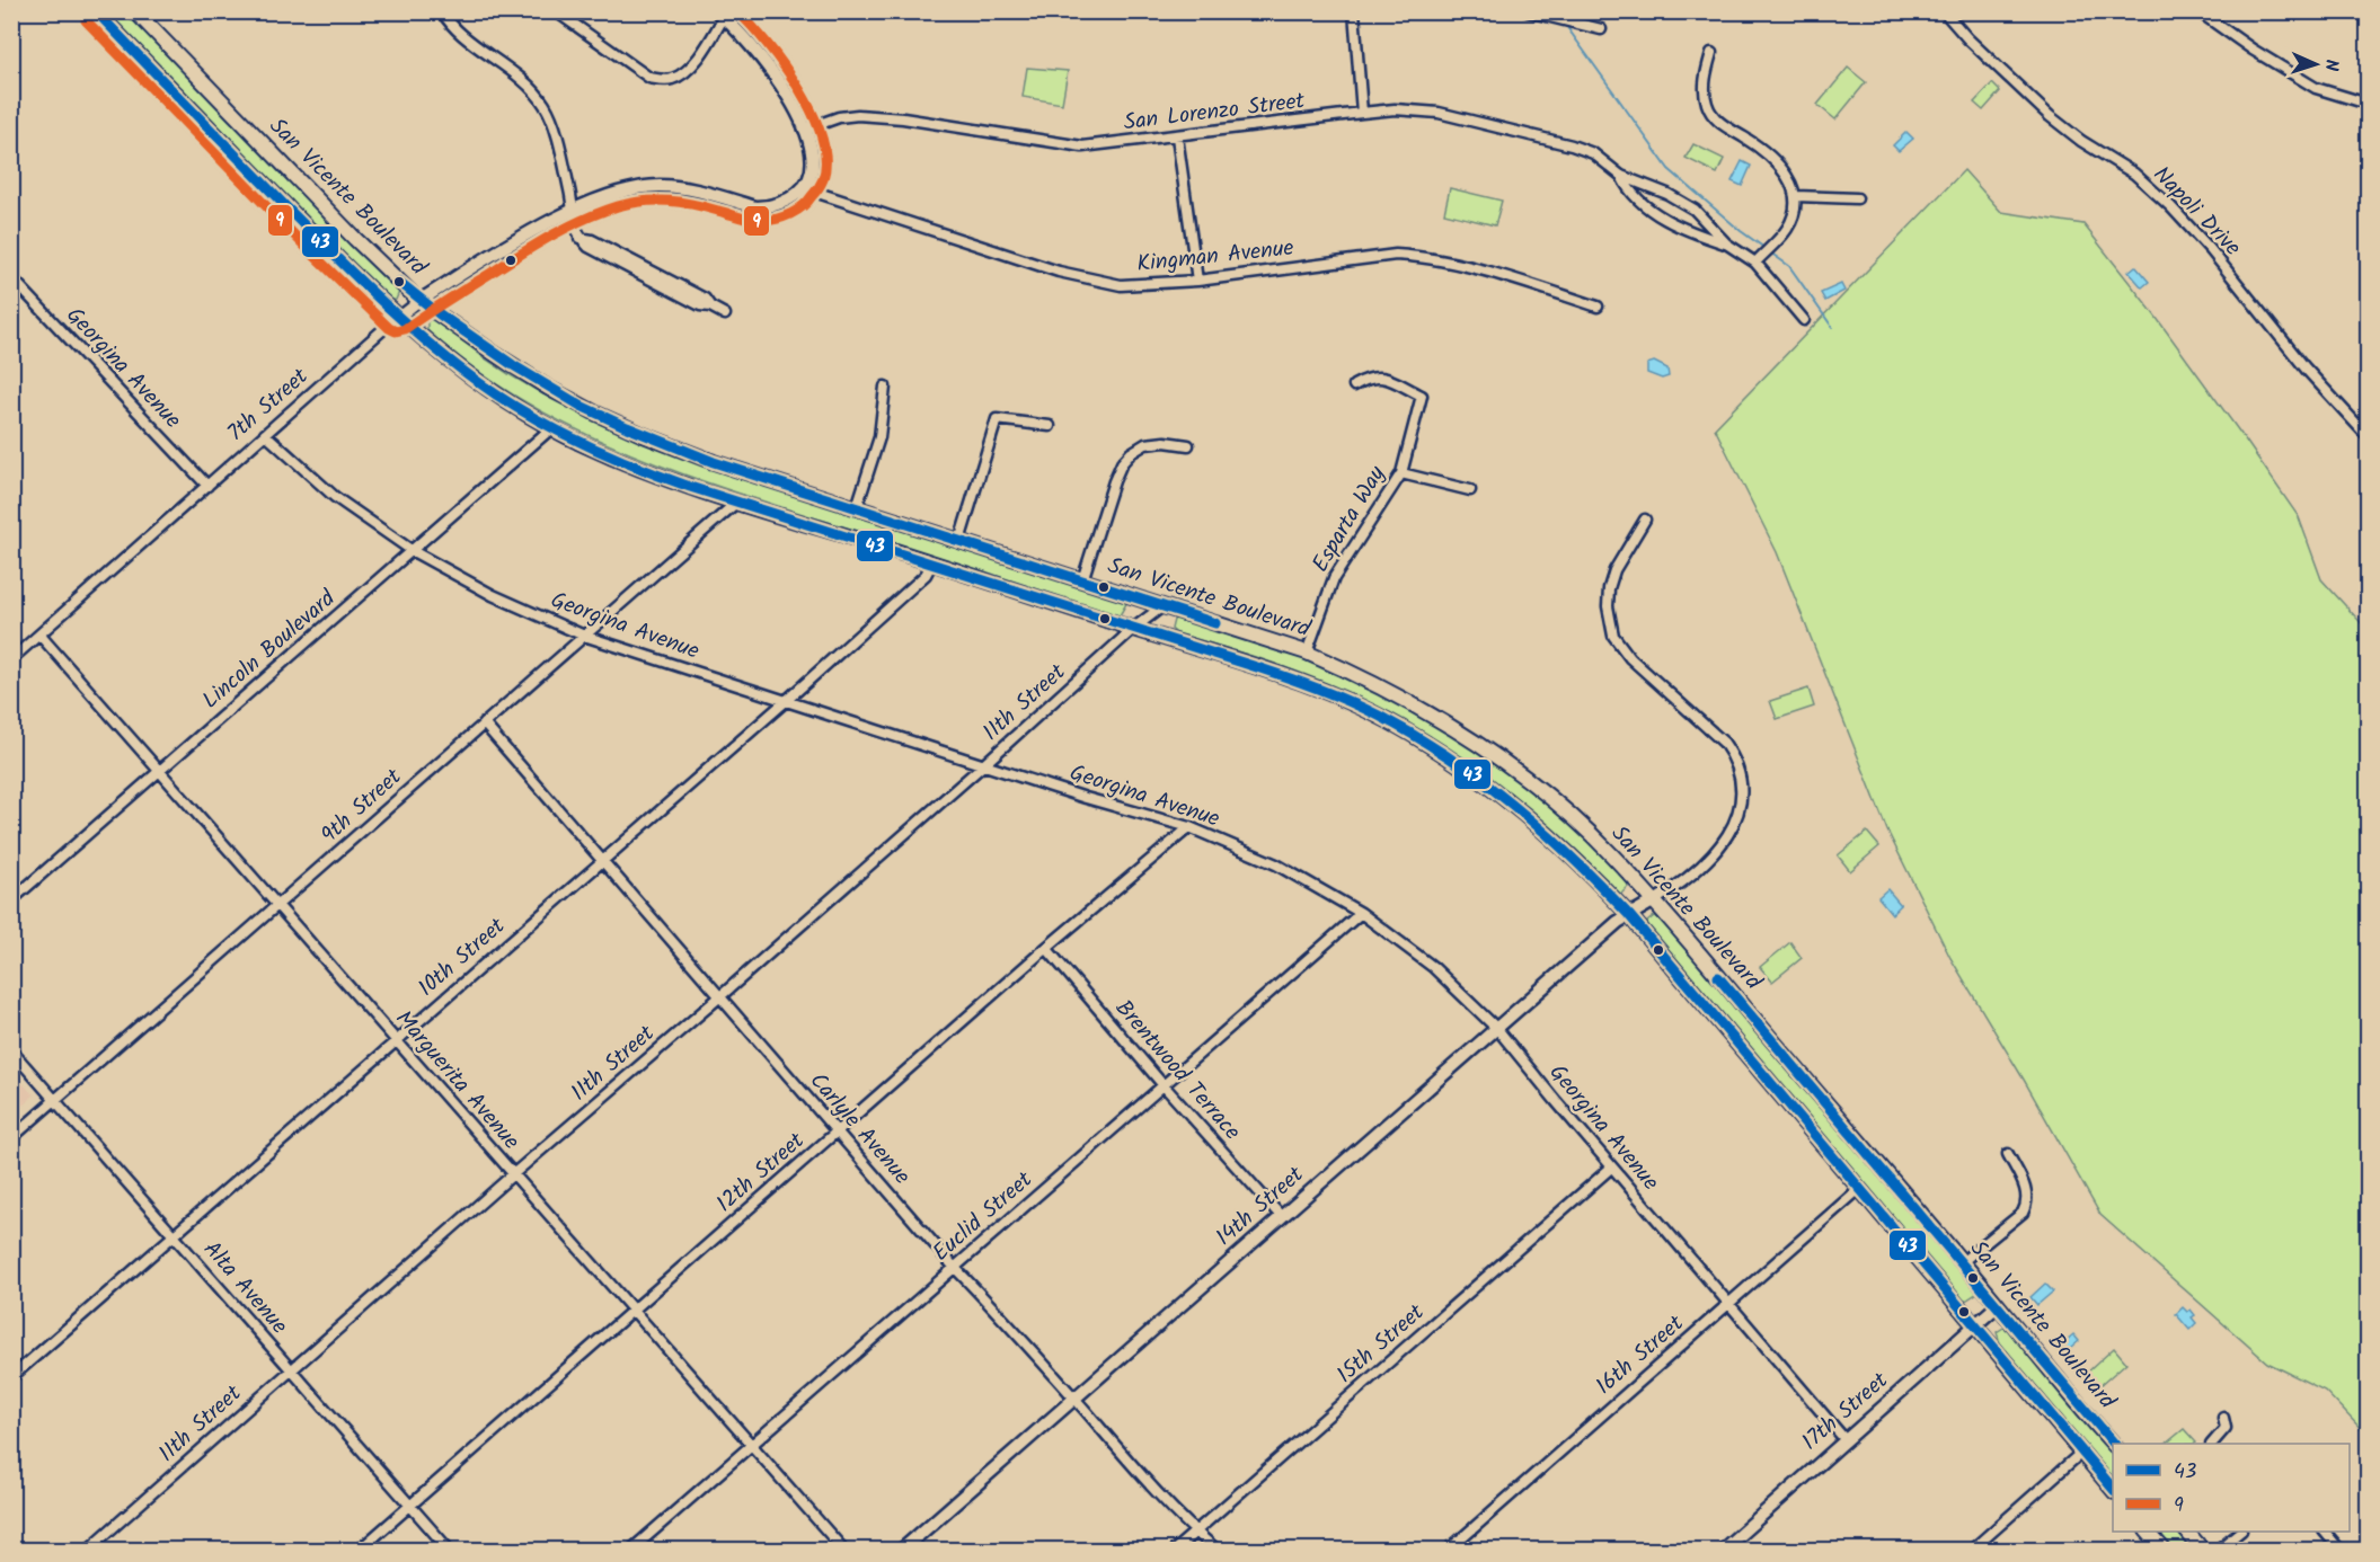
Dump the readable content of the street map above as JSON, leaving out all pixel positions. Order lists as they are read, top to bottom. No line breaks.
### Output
{"streets":{"main road":["San Vicente Boulevard"],"street":["San Lorenzo Street","Napoli Drive","Kingman Avenue","Georgina Avenue","7th Street","Esparta Way","Lincoln Boulevard","11th Street","9th Street","10th Street","Brentwood Terrace","Marguerita Avenue","Carlyle Avenue","12th Street","14th Street","Euclid Street","Alta Avenue","15th Street","16th Street","17th Street"]},"crossings":[["San Vicente Boulevard","7th Street"],["San Vicente Boulevard","Esparta Way"],["San Vicente Boulevard","11th Street"],["San Vicente Boulevard","14th Street"],["San Vicente Boulevard","17th Street"],["Kingman Avenue","7th Street"],["Georgina Avenue","7th Street"],["Georgina Avenue","Lincoln Boulevard"],["Georgina Avenue","11th Street"],["Georgina Avenue","9th Street"],["Georgina Avenue","10th Street"],["Georgina Avenue","12th Street"],["Georgina Avenue","14th Street"],["Georgina Avenue","Euclid Street"],["Georgina Avenue","15th Street"],["Georgina Avenue","16th Street"],["Georgina Avenue","17th Street"],["7th Street","Marguerita Avenue"],["Lincoln Boulevard","Marguerita Avenue"],["11th Street","Marguerita Avenue"],["11th Street","Carlyle Avenue"],["11th Street","Alta Avenue"],["9th Street","Marguerita Avenue"],["9th Street","Carlyle Avenue"],["9th Street","Alta Avenue"],["10th Street","Marguerita Avenue"],["10th Street","Carlyle Avenue"],["10th Street","Alta Avenue"],["Brentwood Terrace","12th Street"],["Brentwood Terrace","14th Street"],["Brentwood Terrace","Euclid Street"],["Marguerita Avenue","12th Street"],["Marguerita Avenue","Euclid Street"],["Carlyle Avenue","12th Street"],["Carlyle Avenue","14th Street"],["Carlyle Avenue","Euclid Street"],["Carlyle Avenue","15th Street"],["12th Street","Alta Avenue"]],"lines":["transit line 43","transit line 9"],"legend":["43","9"],"north":"right"}
